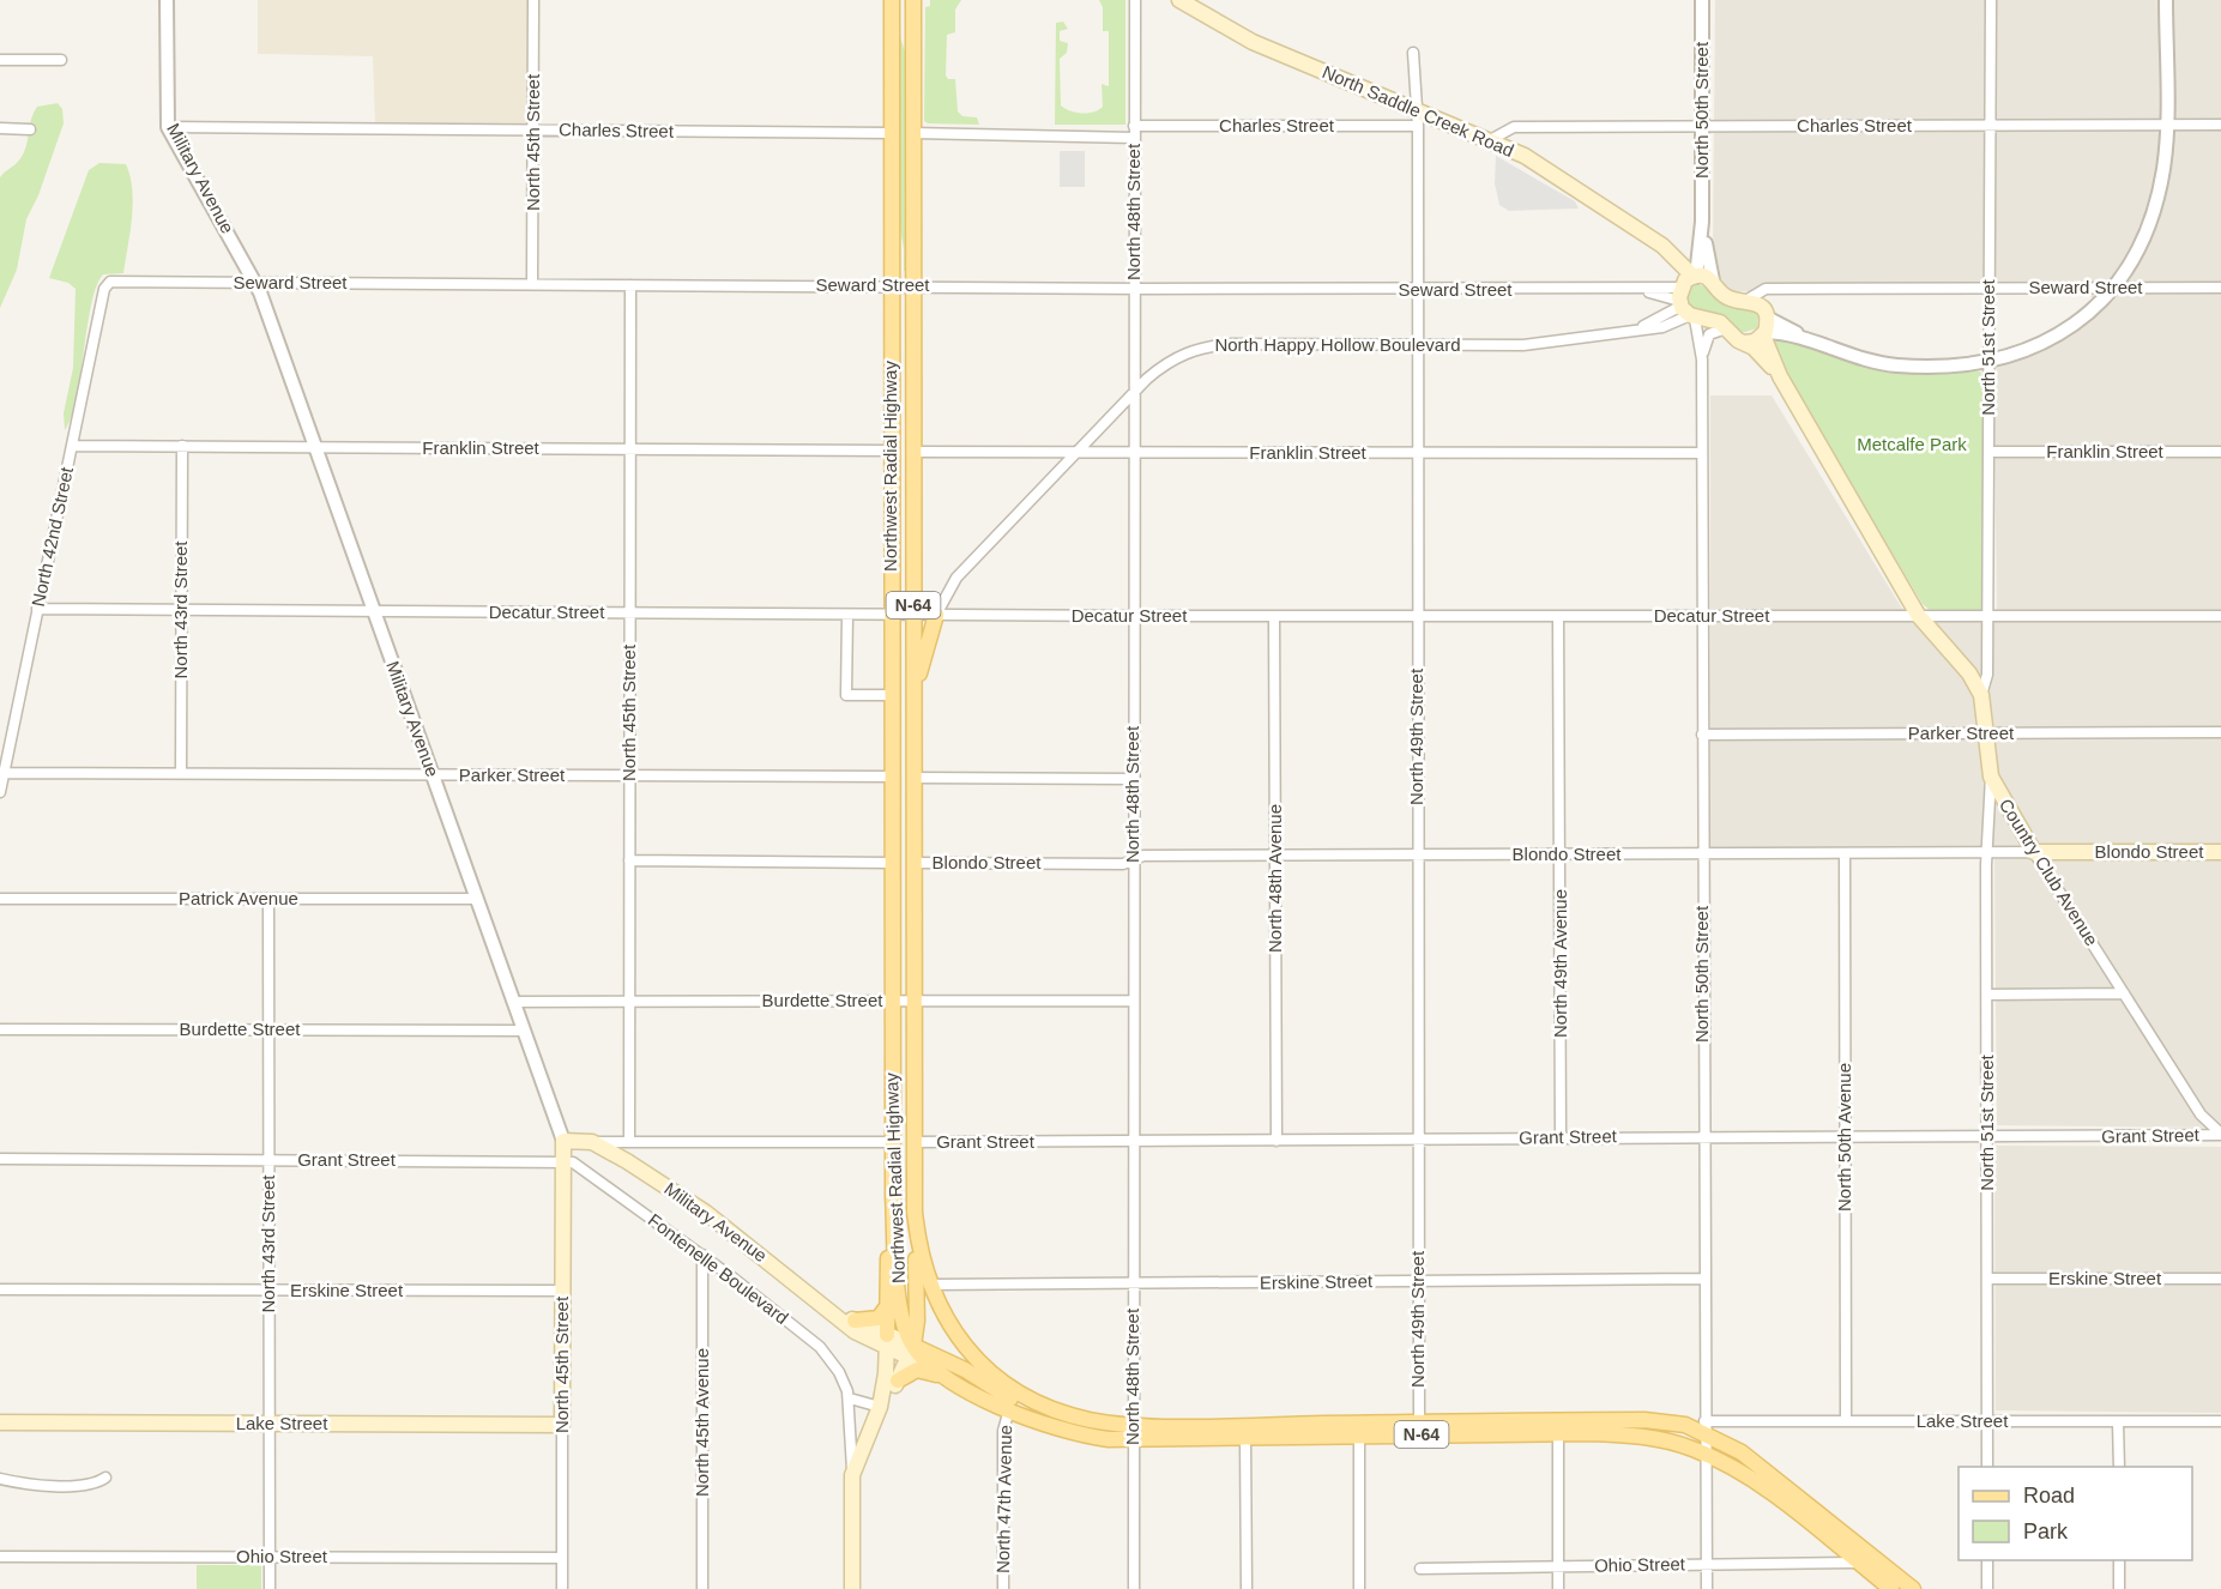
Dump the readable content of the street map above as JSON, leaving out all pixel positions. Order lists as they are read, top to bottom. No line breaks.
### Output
{"streets":{"main road":["North Saddle Creek Road","North 45th Street","Military Avenue","Northwest Radial Highway","N-64","Blondo Street","Country Club Avenue","Fontenelle Boulevard","Lake Street"],"street":["North 50th Street","Charles Street","North 48th Street","Seward Street","North Happy Hollow Boulevard","North 51st Street","Franklin Street","North 42nd Street","North 43rd Street","Decatur Street","Parker Street","North 49th Street","North 48th Avenue","Patrick Avenue","North 49th Avenue","Burdette Street","Grant Street","North 50th Avenue","Erskine Street","North 45th Avenue","North 47th Avenue","Ohio Street"]},"crossings":[["North 50th Street","North Saddle Creek Road"],["North 50th Street","Charles Street"],["North 50th Street","Seward Street"],["North 50th Street","North Happy Hollow Boulevard"],["North 50th Street","Franklin Street"],["North 50th Street","Northwest Radial Highway"],["North 50th Street","Decatur Street"],["North 50th Street","Parker Street"],["North 50th Street","Blondo Street"],["North 50th Street","Country Club Avenue"],["North 50th Street","Grant Street"],["North 50th Street","Erskine Street"],["North 50th Street","Lake Street"],["North 50th Street","Ohio Street"],["North Saddle Creek Road","Charles Street"],["North Saddle Creek Road","Seward Street"],["North Saddle Creek Road","North Happy Hollow Boulevard"],["North Saddle Creek Road","North 49th Street"],["Charles Street","North 45th Street"],["Charles Street","Military Avenue"],["Charles Street","North 48th Street"],["Charles Street","North 51st Street"],["Charles Street","Northwest Radial Highway"],["Charles Street","North 49th Street"],["North 45th Street","Military Avenue"],["North 45th Street","Seward Street"],["North 45th Street","Franklin Street"],["North 45th Street","Decatur Street"],["North 45th Street","Parker Street"],["North 45th Street","Burdette Street"],["North 45th Street","Grant Street"],["North 45th Street","Fontenelle Boulevard"],["North 45th Street","Erskine Street"],["North 45th Street","Lake Street"],["North 45th Street","Ohio Street"],["Military Avenue","Seward Street"],["Military Avenue","Franklin Street"],["Military Avenue","Northwest Radial Highway"],["Military Avenue","Decatur Street"],["Military Avenue","Parker Street"],["Military Avenue","Patrick Avenue"],["Military Avenue","Burdette Street"],["North 48th Street","Seward Street"],["North 48th Street","North Happy Hollow Boulevard"],["North 48th Street","Franklin Street"],["North 48th Street","Northwest Radial Highway"],["North 48th Street","Decatur Street"],["North 48th Street","Blondo Street"],["North 48th Street","Burdette Street"],["North 48th Street","Grant Street"],["North 48th Street","Erskine Street"],["Seward Street","North Happy Hollow Boulevard"],["Seward Street","North 51st Street"],["Seward Street","Northwest Radial Highway"],["Seward Street","North 42nd Street"],["Seward Street","North 49th Street"],["North Happy Hollow Boulevard","Franklin Street"],["North Happy Hollow Boulevard","Decatur Street"],["North Happy Hollow Boulevard","North 49th Street"],["North 51st Street","Franklin Street"],["North 51st Street","Decatur Street"],["North 51st Street","Blondo Street"],["North 51st Street","Country Club Avenue"],["North 51st Street","Grant Street"],["North 51st Street","Erskine Street"],["North 51st Street","Lake Street"],["Franklin Street","Northwest Radial Highway"],["Franklin Street","North 42nd Street"],["Franklin Street","North 43rd Street"],["Franklin Street","North 49th Street"],["Northwest Radial Highway","Decatur Street"],["Northwest Radial Highway","Parker Street"],["Northwest Radial Highway","North 49th Street"],["Northwest Radial Highway","Blondo Street"],["Northwest Radial Highway","Burdette Street"],["Northwest Radial Highway","Grant Street"],["Northwest Radial Highway","Erskine Street"],["Northwest Radial Highway","Lake Street"],["Northwest Radial Highway","North 47th Avenue"],["Northwest Radial Highway","Ohio Street"],["North 42nd Street","Decatur Street"],["North 42nd Street","Parker Street"],["North 43rd Street","Decatur Street"],["North 43rd Street","Parker Street"],["North 43rd Street","Patrick Avenue"],["North 43rd Street","Burdette Street"],["North 43rd Street","Grant Street"],["North 43rd Street","Erskine Street"],["North 43rd Street","Lake Street"],["North 43rd Street","Ohio Street"],["Decatur Street","North 49th Street"],["Decatur Street","Country Club Avenue"],["Decatur Street","North 48th Avenue"],["Decatur Street","North 49th Avenue"],["Parker Street","Country Club Avenue"],["North 49th Street","Blondo Street"],["North 49th Street","Grant Street"],["North 49th Street","Erskine Street"],["Blondo Street","Country Club Avenue"],["Blondo Street","North 48th Avenue"],["Blondo Street","North 49th Avenue"],["Blondo Street","North 50th Avenue"],["Country Club Avenue","Grant Street"],["North 48th Avenue","Grant Street"],["North 49th Avenue","Grant Street"],["Grant Street","North 50th Avenue"],["Grant Street","Fontenelle Boulevard"],["North 50th Avenue","Lake Street"],["Fontenelle Boulevard","North 45th Avenue"]],"parks":["Metcalfe Park"],"legend":["Road","Park"]}
